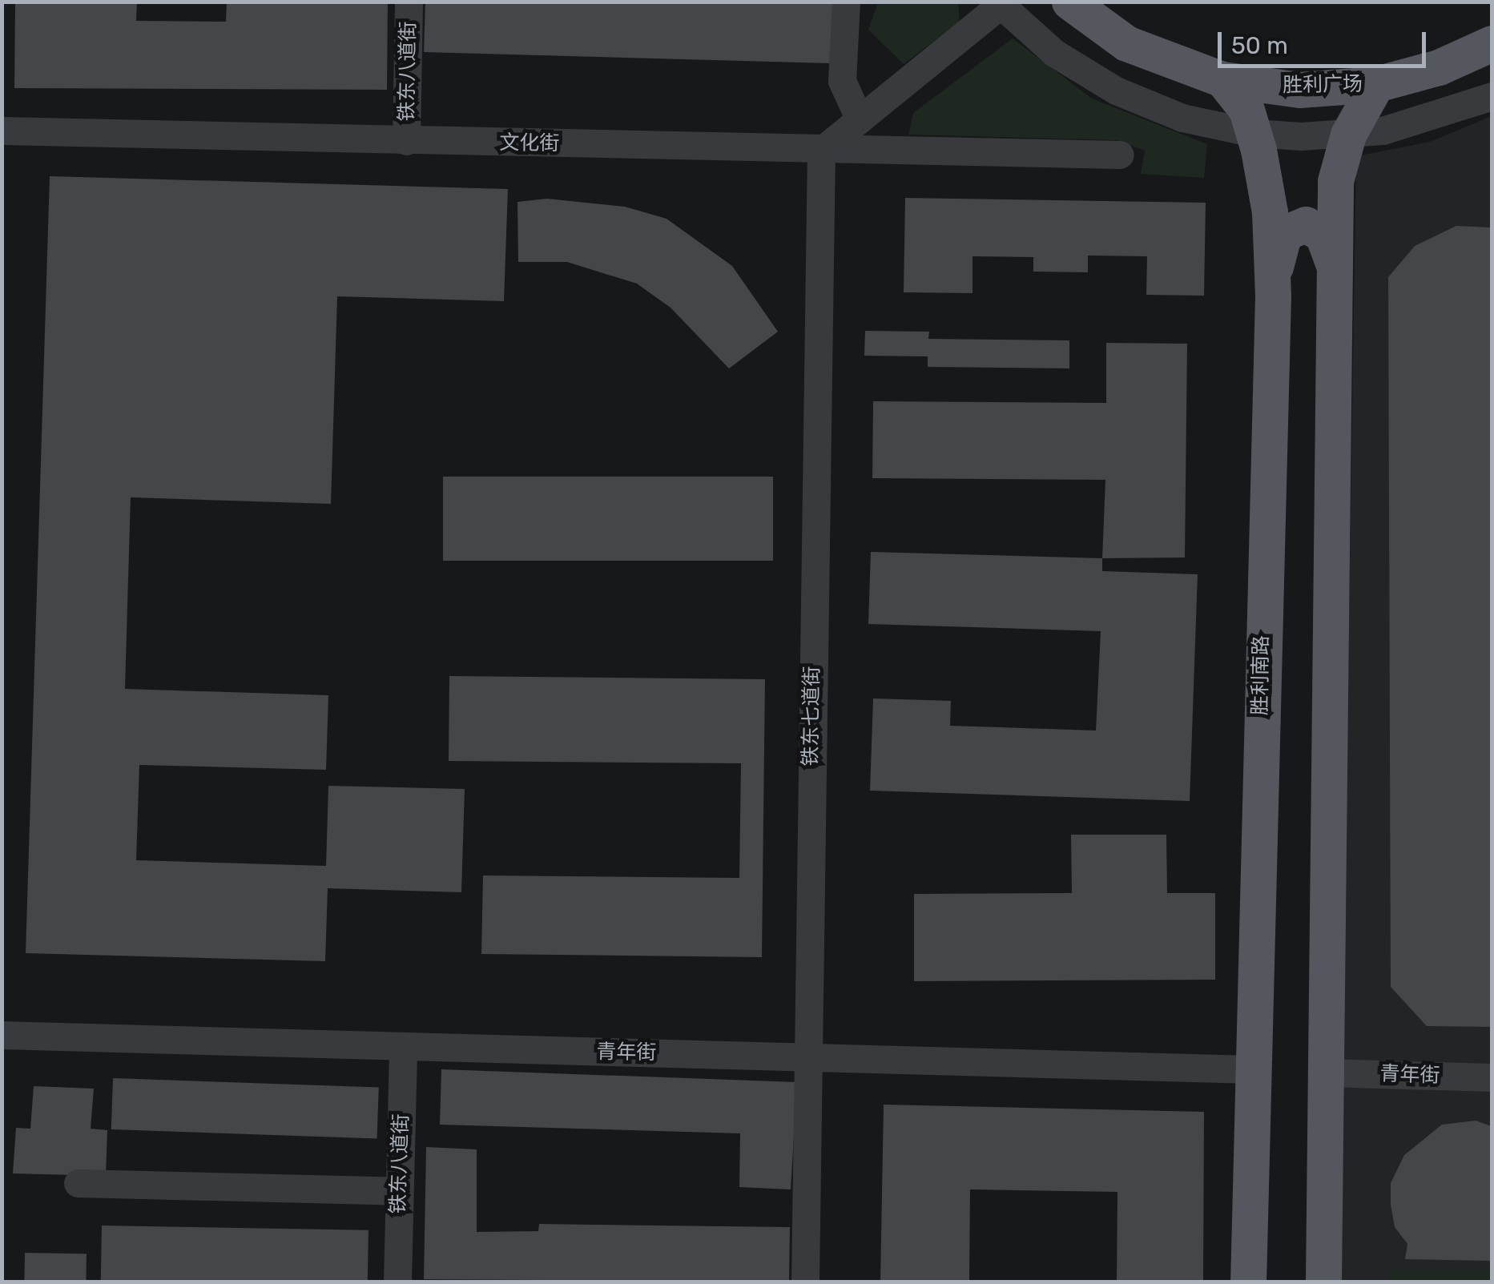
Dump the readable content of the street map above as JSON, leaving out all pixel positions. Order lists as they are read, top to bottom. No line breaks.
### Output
{"streets":{"main road":["胜利广场","胜利南路"],"street":["铁东八道街","文化街","铁东七道街","青年街"]},"crossings":[["铁东八道街","文化街"],["铁东八道街","青年街"],["胜利广场","胜利南路"],["文化街","铁东七道街"],["胜利南路","青年街"],["铁东七道街","青年街"]],"scale_bar":"50 m"}
